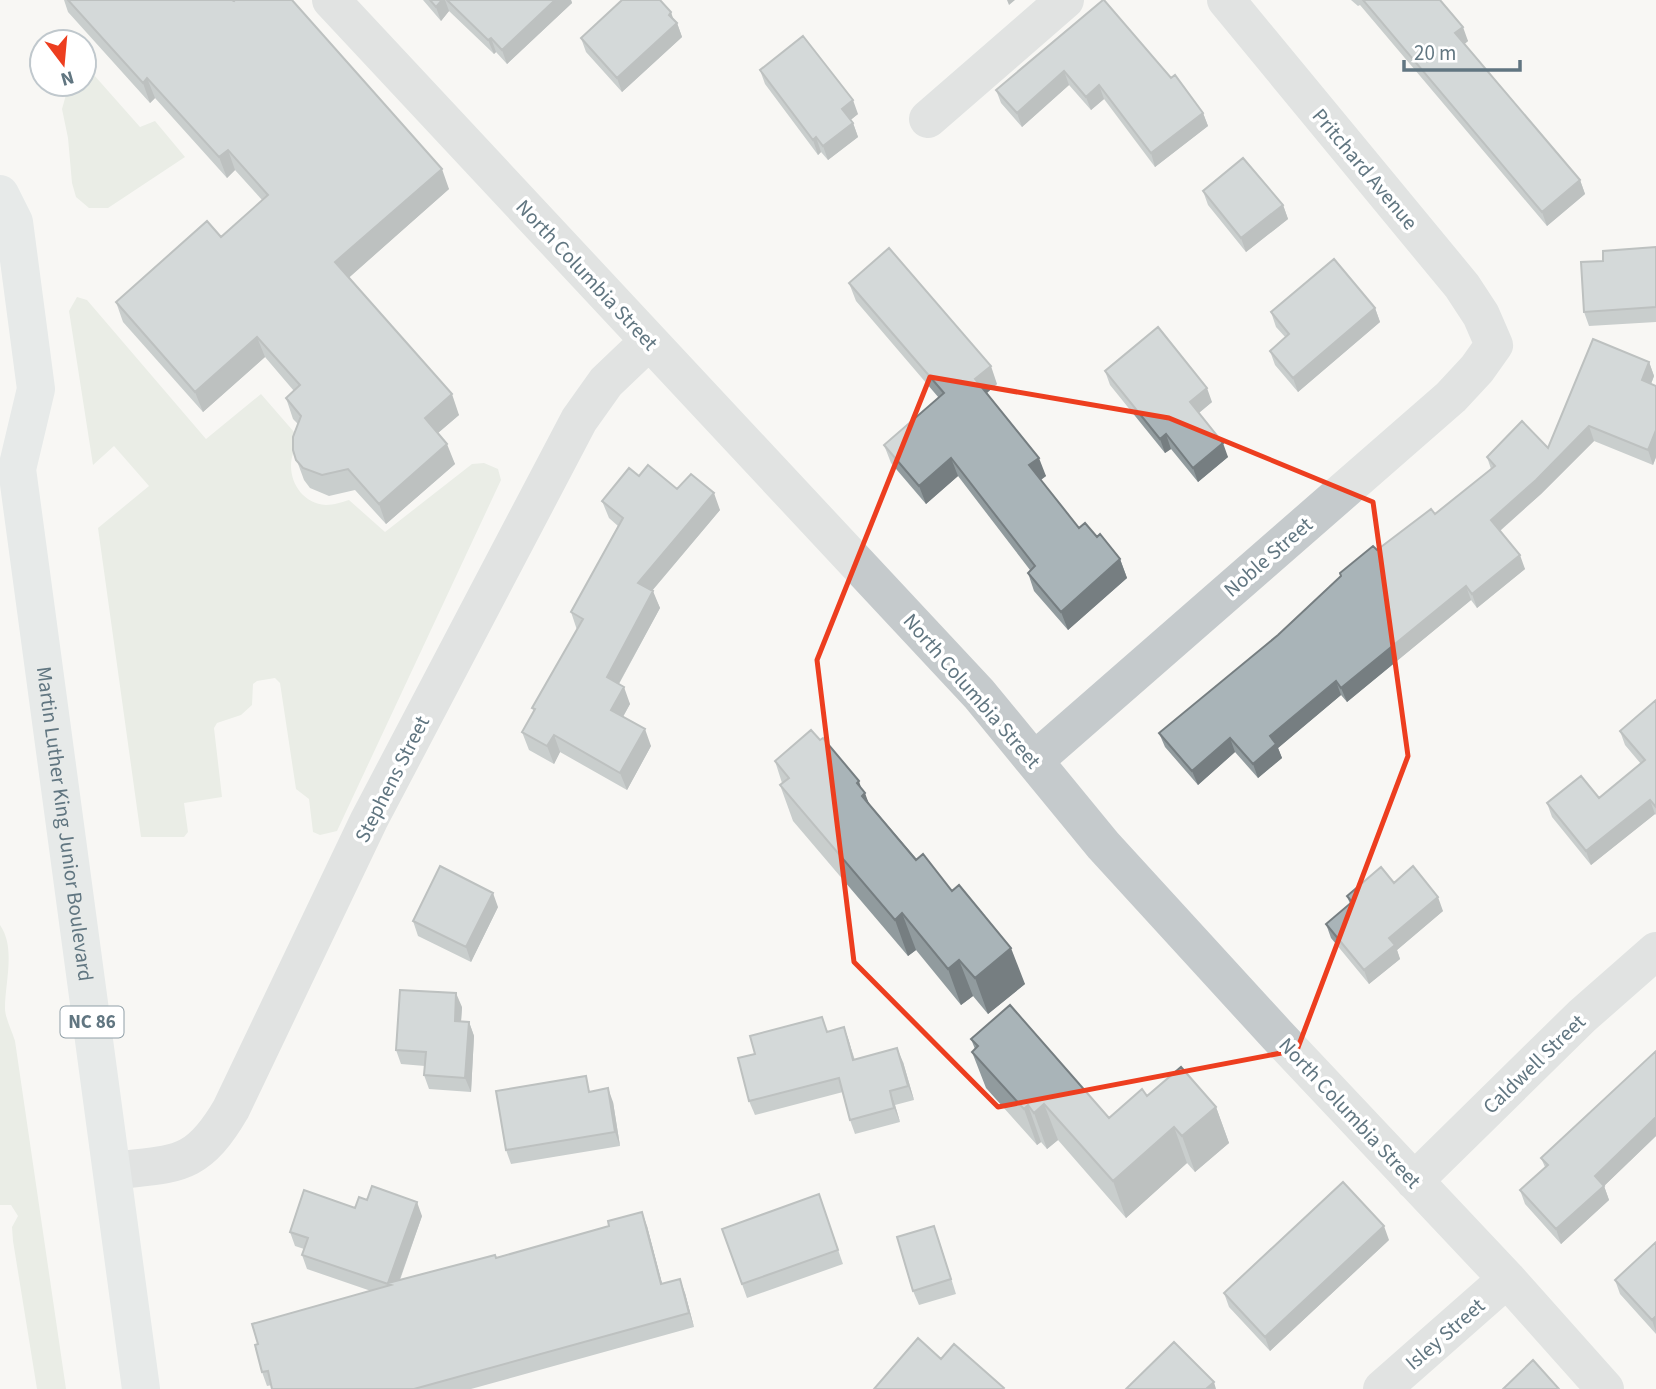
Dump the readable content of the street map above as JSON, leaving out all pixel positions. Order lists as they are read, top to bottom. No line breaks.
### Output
{"streets":{"main road":["Martin Luther King Junior Boulevard","NC 86"],"street":["Pritchard Avenue","North Columbia Street","Noble Street","Stephens Street","Caldwell Street","Isley Street"]},"crossings":[["Pritchard Avenue","Noble Street"],["North Columbia Street","Noble Street"],["North Columbia Street","Stephens Street"],["North Columbia Street","Caldwell Street"],["North Columbia Street","Isley Street"],["Stephens Street","Martin Luther King Junior Boulevard"]],"scale_bar":"20 m","north":"bottom"}
